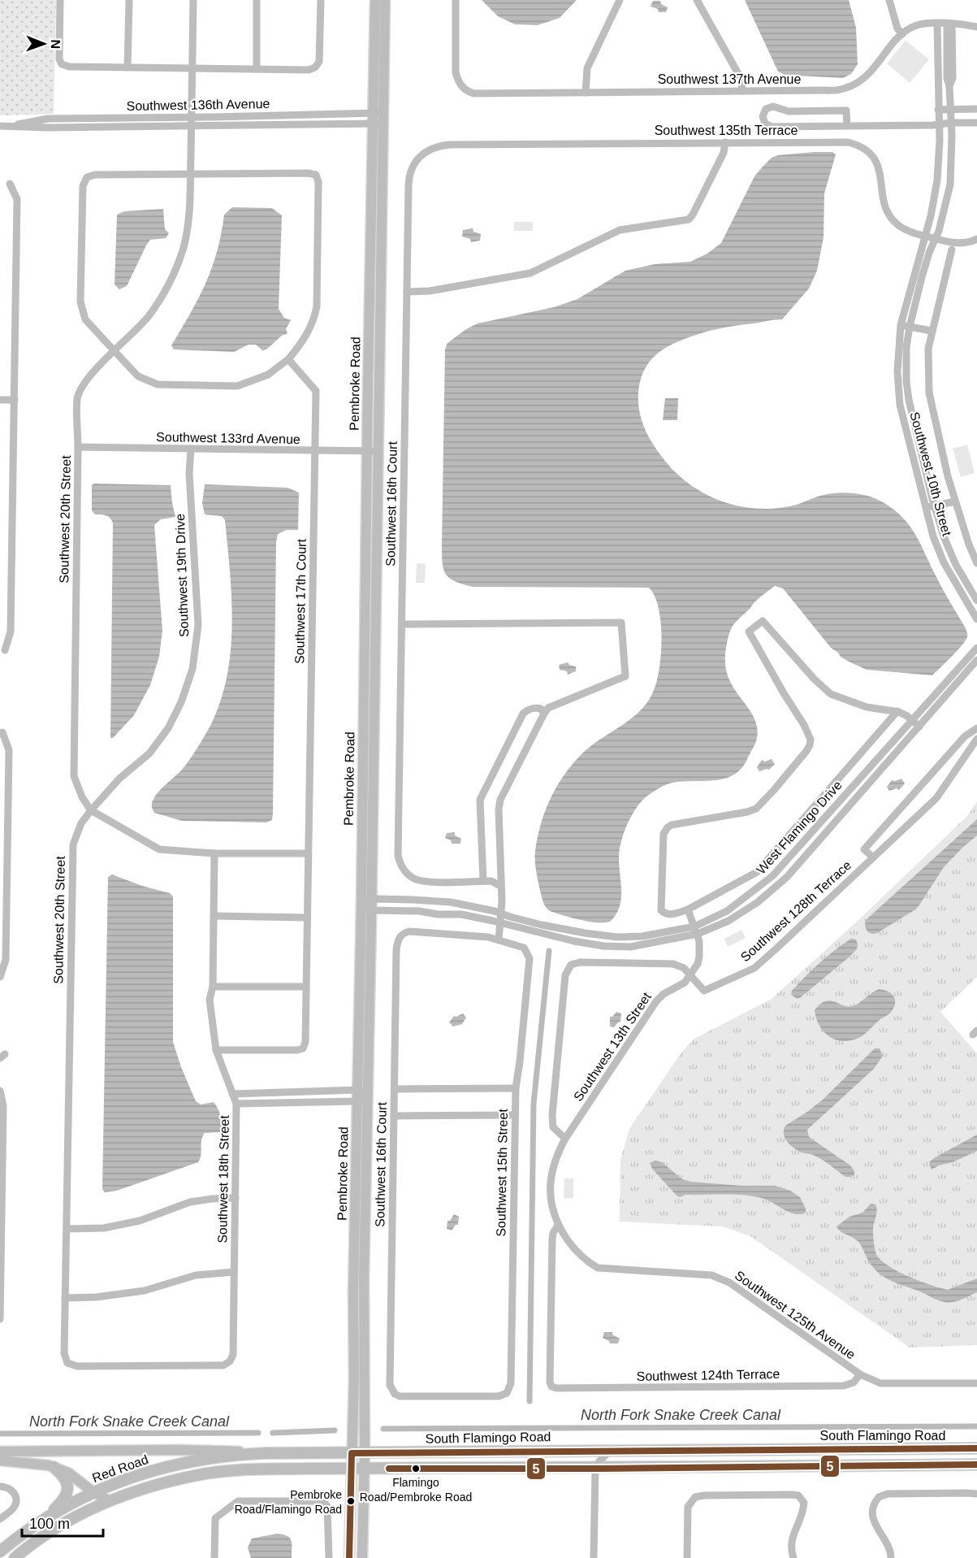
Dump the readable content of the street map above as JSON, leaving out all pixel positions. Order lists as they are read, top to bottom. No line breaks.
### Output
{"streets":{"highway":["South Flamingo Road","Red Road"],"main road":["Pembroke Road"],"street":["Southwest 137th Avenue","Southwest 136th Avenue","Southwest 135th Terrace","Southwest 133rd Avenue","Southwest 10th Street","Southwest 16th Court","Southwest 20th Street","Southwest 19th Drive","Southwest 17th Court","West Flamingo Drive","Southwest 128th Terrace","Southwest 13th Street","Southwest 15th Street","Southwest 18th Street","Southwest 125th Avenue","Southwest 124th Terrace"]},"crossings":[["Southwest 137th Avenue","Southwest 10th Street"],["Southwest 136th Avenue","Pembroke Road"],["Southwest 135th Terrace","Southwest 10th Street"],["Southwest 135th Terrace","Southwest 16th Court"],["Pembroke Road","Southwest 133rd Avenue"],["Pembroke Road","West Flamingo Drive"],["Pembroke Road","South Flamingo Road"],["Pembroke Road","Red Road"],["Southwest 133rd Avenue","Southwest 20th Street"],["Southwest 133rd Avenue","Southwest 19th Drive"],["Southwest 133rd Avenue","Southwest 17th Court"],["Southwest 16th Court","Southwest 15th Street"],["Southwest 20th Street","Southwest 19th Drive"],["Southwest 20th Street","Southwest 18th Street"],["Southwest 17th Court","Southwest 18th Street"],["Southwest 128th Terrace","Southwest 13th Street"],["Southwest 13th Street","Southwest 125th Avenue"],["Southwest 13th Street","Southwest 124th Terrace"],["Southwest 125th Avenue","Southwest 124th Terrace"],["South Flamingo Road","Red Road"]],"water":["North Fork Snake Creek Canal"],"places":["Flamingo Road/Pembroke Road","Pembroke Road/Flamingo Road"],"lines":["transit line 5"],"scale_bar":"100 m","north":"right"}
